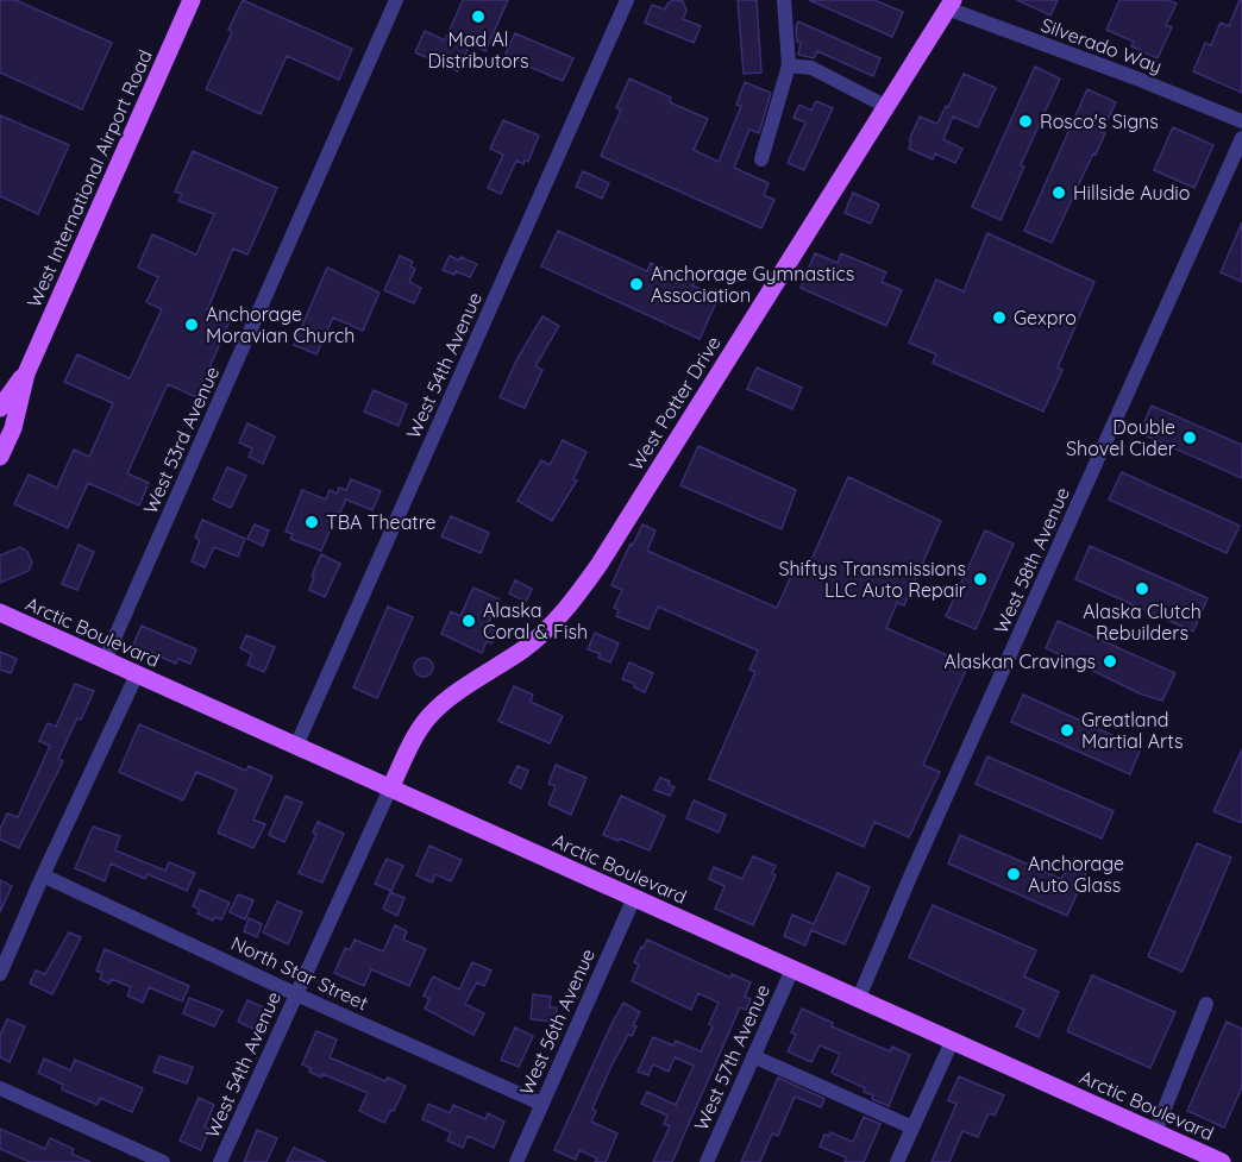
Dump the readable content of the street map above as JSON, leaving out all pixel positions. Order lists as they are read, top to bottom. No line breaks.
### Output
{"streets":{"main road":["West International Airport Road","West Potter Drive","Arctic Boulevard"],"street":["Silverado Way","West 54th Avenue","West 53rd Avenue","West 58th Avenue","North Star Street","West 56th Avenue","West 57th Avenue"]},"crossings":[["Silverado Way","West Potter Drive"],["West 54th Avenue","West Potter Drive"],["West 54th Avenue","Arctic Boulevard"],["West 54th Avenue","North Star Street"],["West Potter Drive","Arctic Boulevard"],["West 53rd Avenue","Arctic Boulevard"],["West 58th Avenue","Arctic Boulevard"],["Arctic Boulevard","West 56th Avenue"],["Arctic Boulevard","West 57th Avenue"],["North Star Street","West 56th Avenue"]],"places":["Mad Al Distributors","Rosco's Signs","Hillside Audio","Anchorage Gymnastics Association","Gexpro","Anchorage Moravian Church","Double Shovel Cider","TBA Theatre","Shiftys Transmissions LLC Auto Repair","Alaska Clutch Rebuilders","Alaska Coral & Fish","Alaskan Cravings","Greatland Martial Arts","Anchorage Auto Glass"]}
